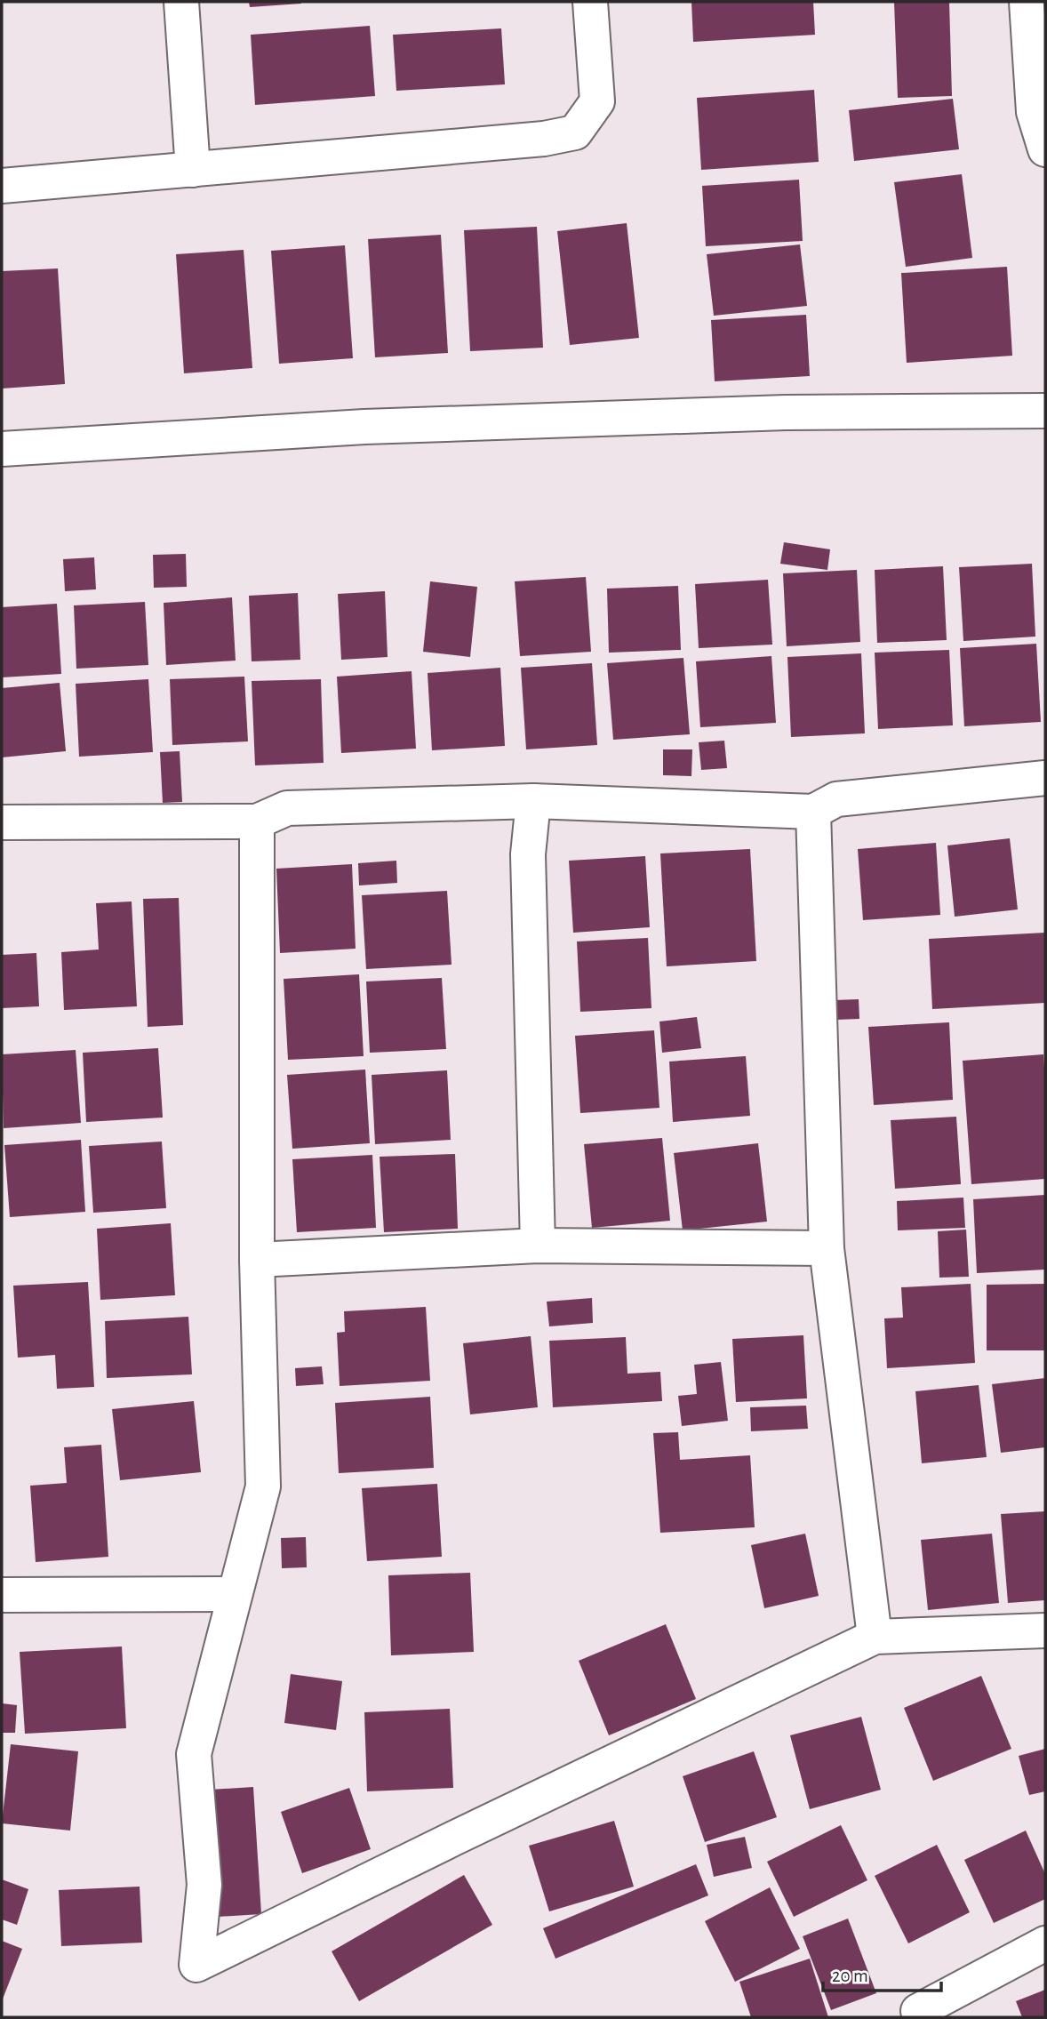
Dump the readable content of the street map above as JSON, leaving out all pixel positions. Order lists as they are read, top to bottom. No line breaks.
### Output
{"scale_bar":"20 m"}
